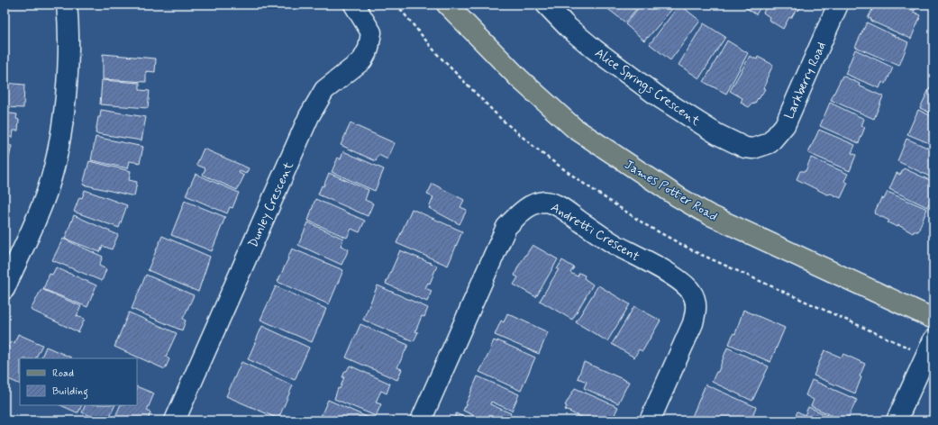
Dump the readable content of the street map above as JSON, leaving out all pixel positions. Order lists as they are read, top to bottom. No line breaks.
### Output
{"streets":{"main road":["James Potter Road"],"street":["Larkberry Road","Alice Springs Crescent","Dunley Crescent","Andretti Crescent"]},"crossings":[["Larkberry Road","Alice Springs Crescent"]],"legend":["Road","Building"]}
